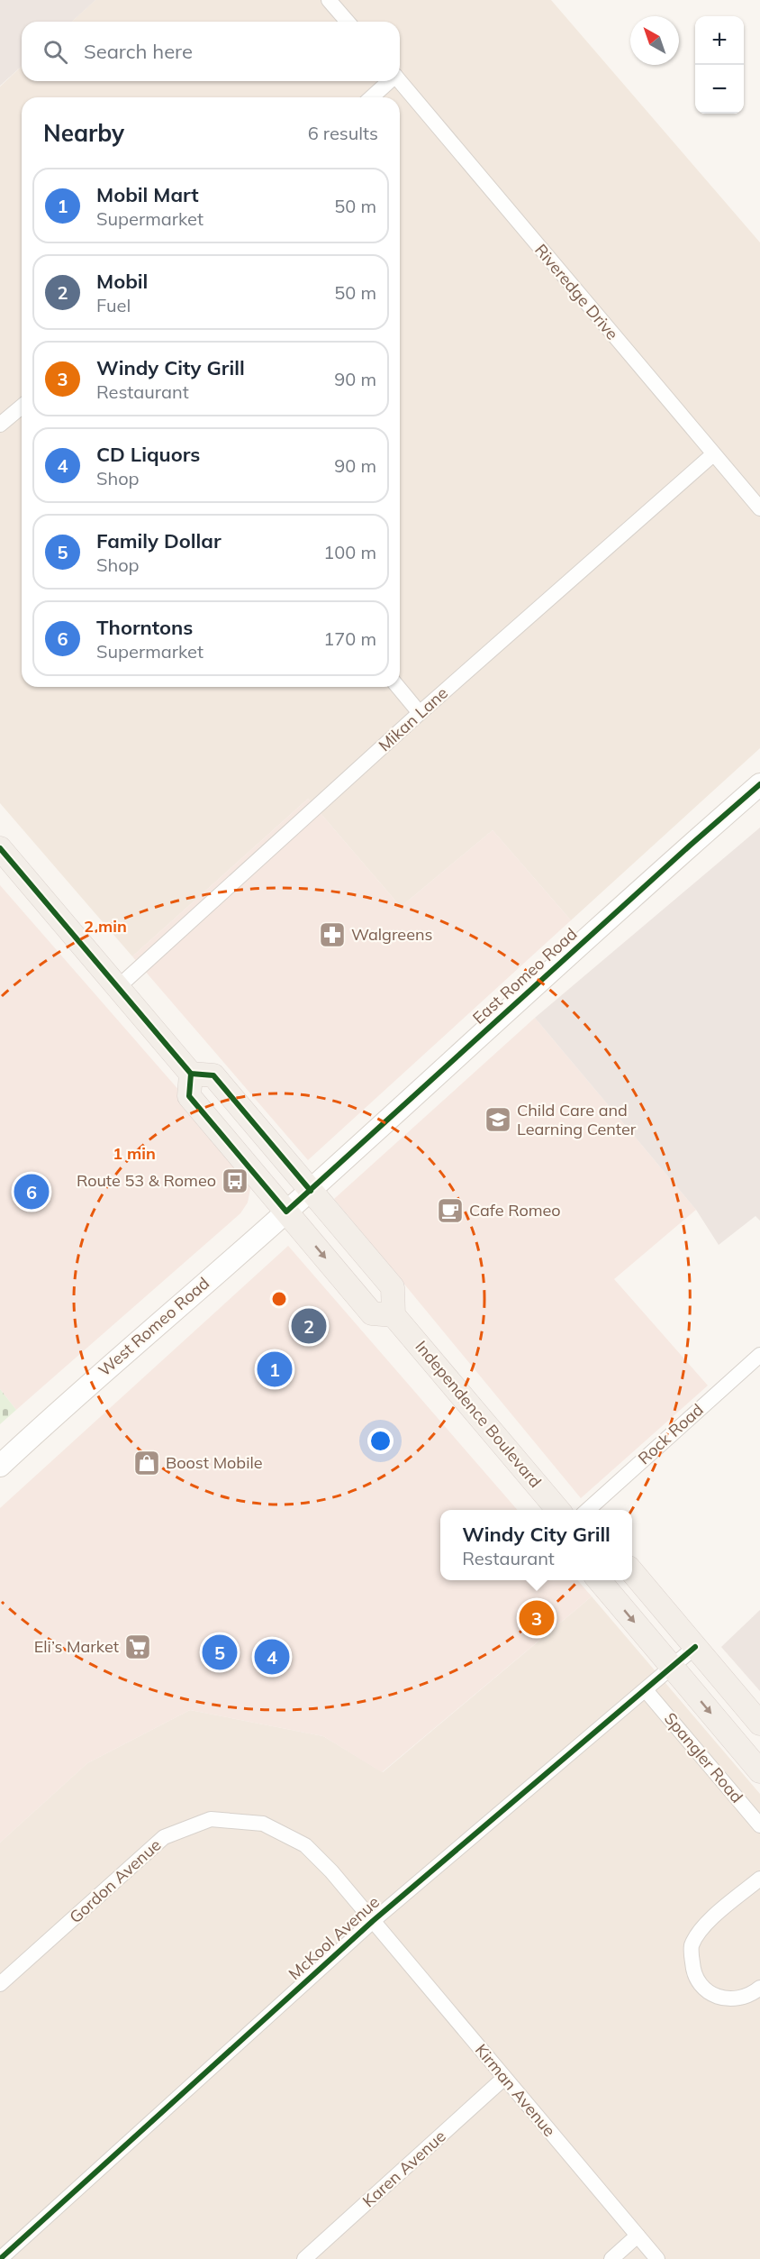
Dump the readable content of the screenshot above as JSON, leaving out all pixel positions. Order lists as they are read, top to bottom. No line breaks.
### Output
{"streets":{"main road":["East Romeo Road","West Romeo Road","Independence Boulevard"],"street":["Riveredge Drive","Mikan Lane","Rock Road","Spangler Road","Gordon Avenue","McKool Avenue","Kirman Avenue","Karen Avenue"]},"crossings":[["Riveredge Drive","Mikan Lane"],["East Romeo Road","West Romeo Road"],["Spangler Road","McKool Avenue"],["Gordon Avenue","McKool Avenue"],["Gordon Avenue","Kirman Avenue"],["McKool Avenue","Kirman Avenue"],["Kirman Avenue","Karen Avenue"]],"places":{"pharmacy":["Walgreens"],"school or university":["Child Care and Learning Center"],"bus stop":["Route 53 & Romeo"],"cafe":["Cafe Romeo"],"shop":["Boost Mobile"],"supermarket":["Eli’s Market"]},"north":"top left","page":{"map_buttons":["+","−"],"search":"Search here","heading":["Nearby","6 results"],"list":[{"mark":"1","name":"Mobil Mart","note":"Supermarket","value":"50 m"},{"mark":"2","name":"Mobil","note":"Fuel","value":"50 m"},{"mark":"3","name":"Windy City Grill","note":"Restaurant","value":"90 m"},{"mark":"4","name":"CD Liquors","note":"Shop","value":"90 m"},{"mark":"5","name":"Family Dollar","note":"Shop","value":"100 m"},{"mark":"6","name":"Thorntons","note":"Supermarket","value":"170 m"}],"pins":["6","2","1","3","5","4"],"popup":["Windy City Grill","Restaurant"]},"rings":["2 min","1 min"]}
